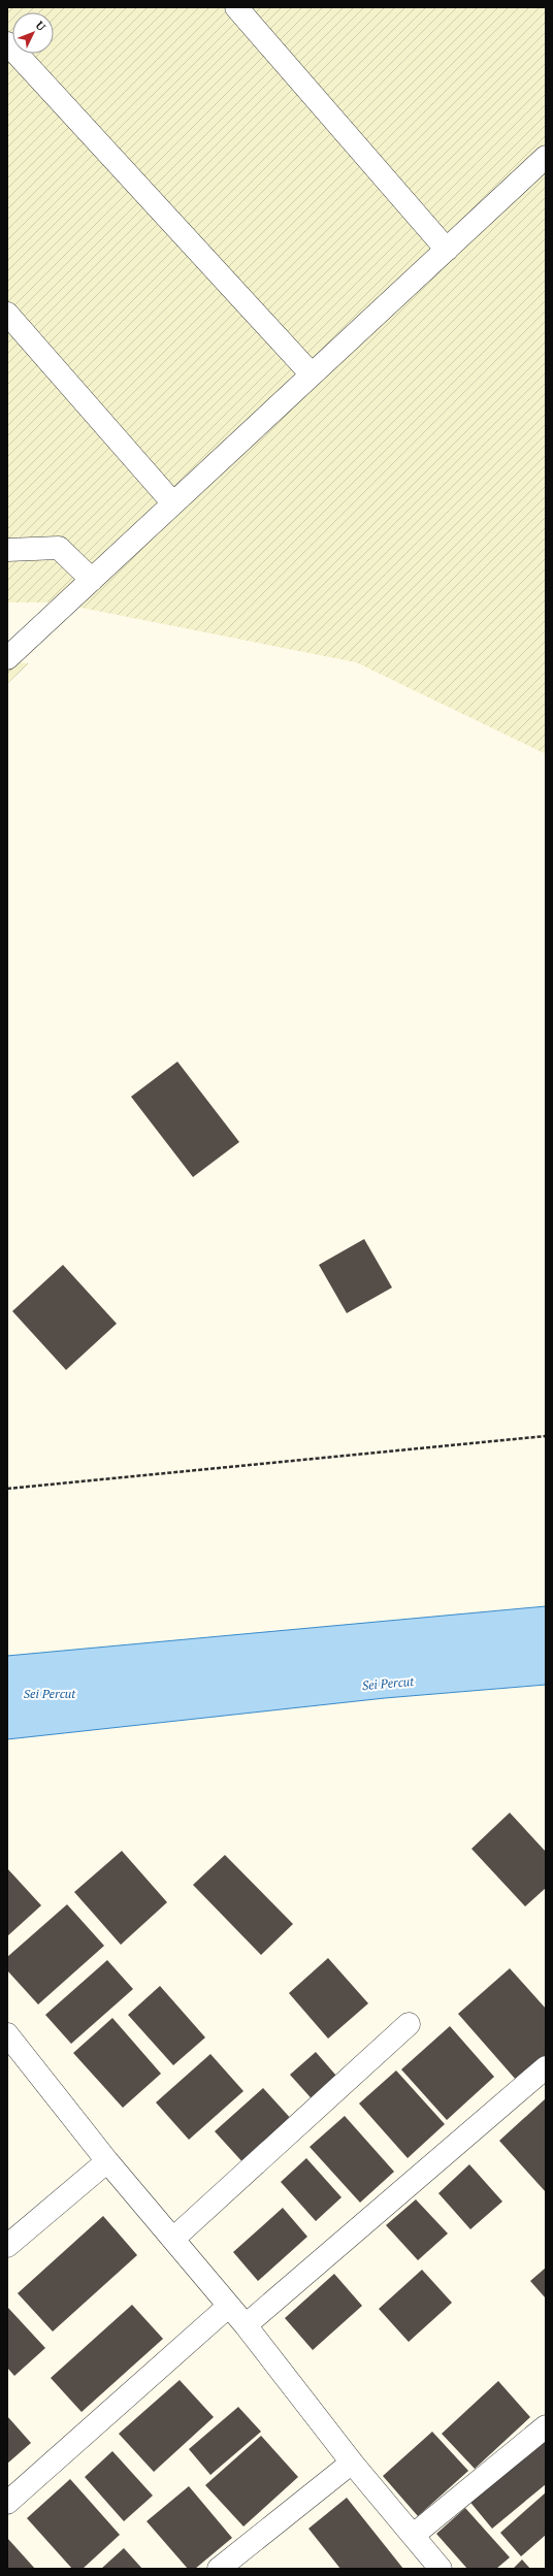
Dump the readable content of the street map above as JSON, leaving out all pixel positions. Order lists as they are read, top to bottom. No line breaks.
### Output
{"water":["Sei Percut"],"north":"top right"}
